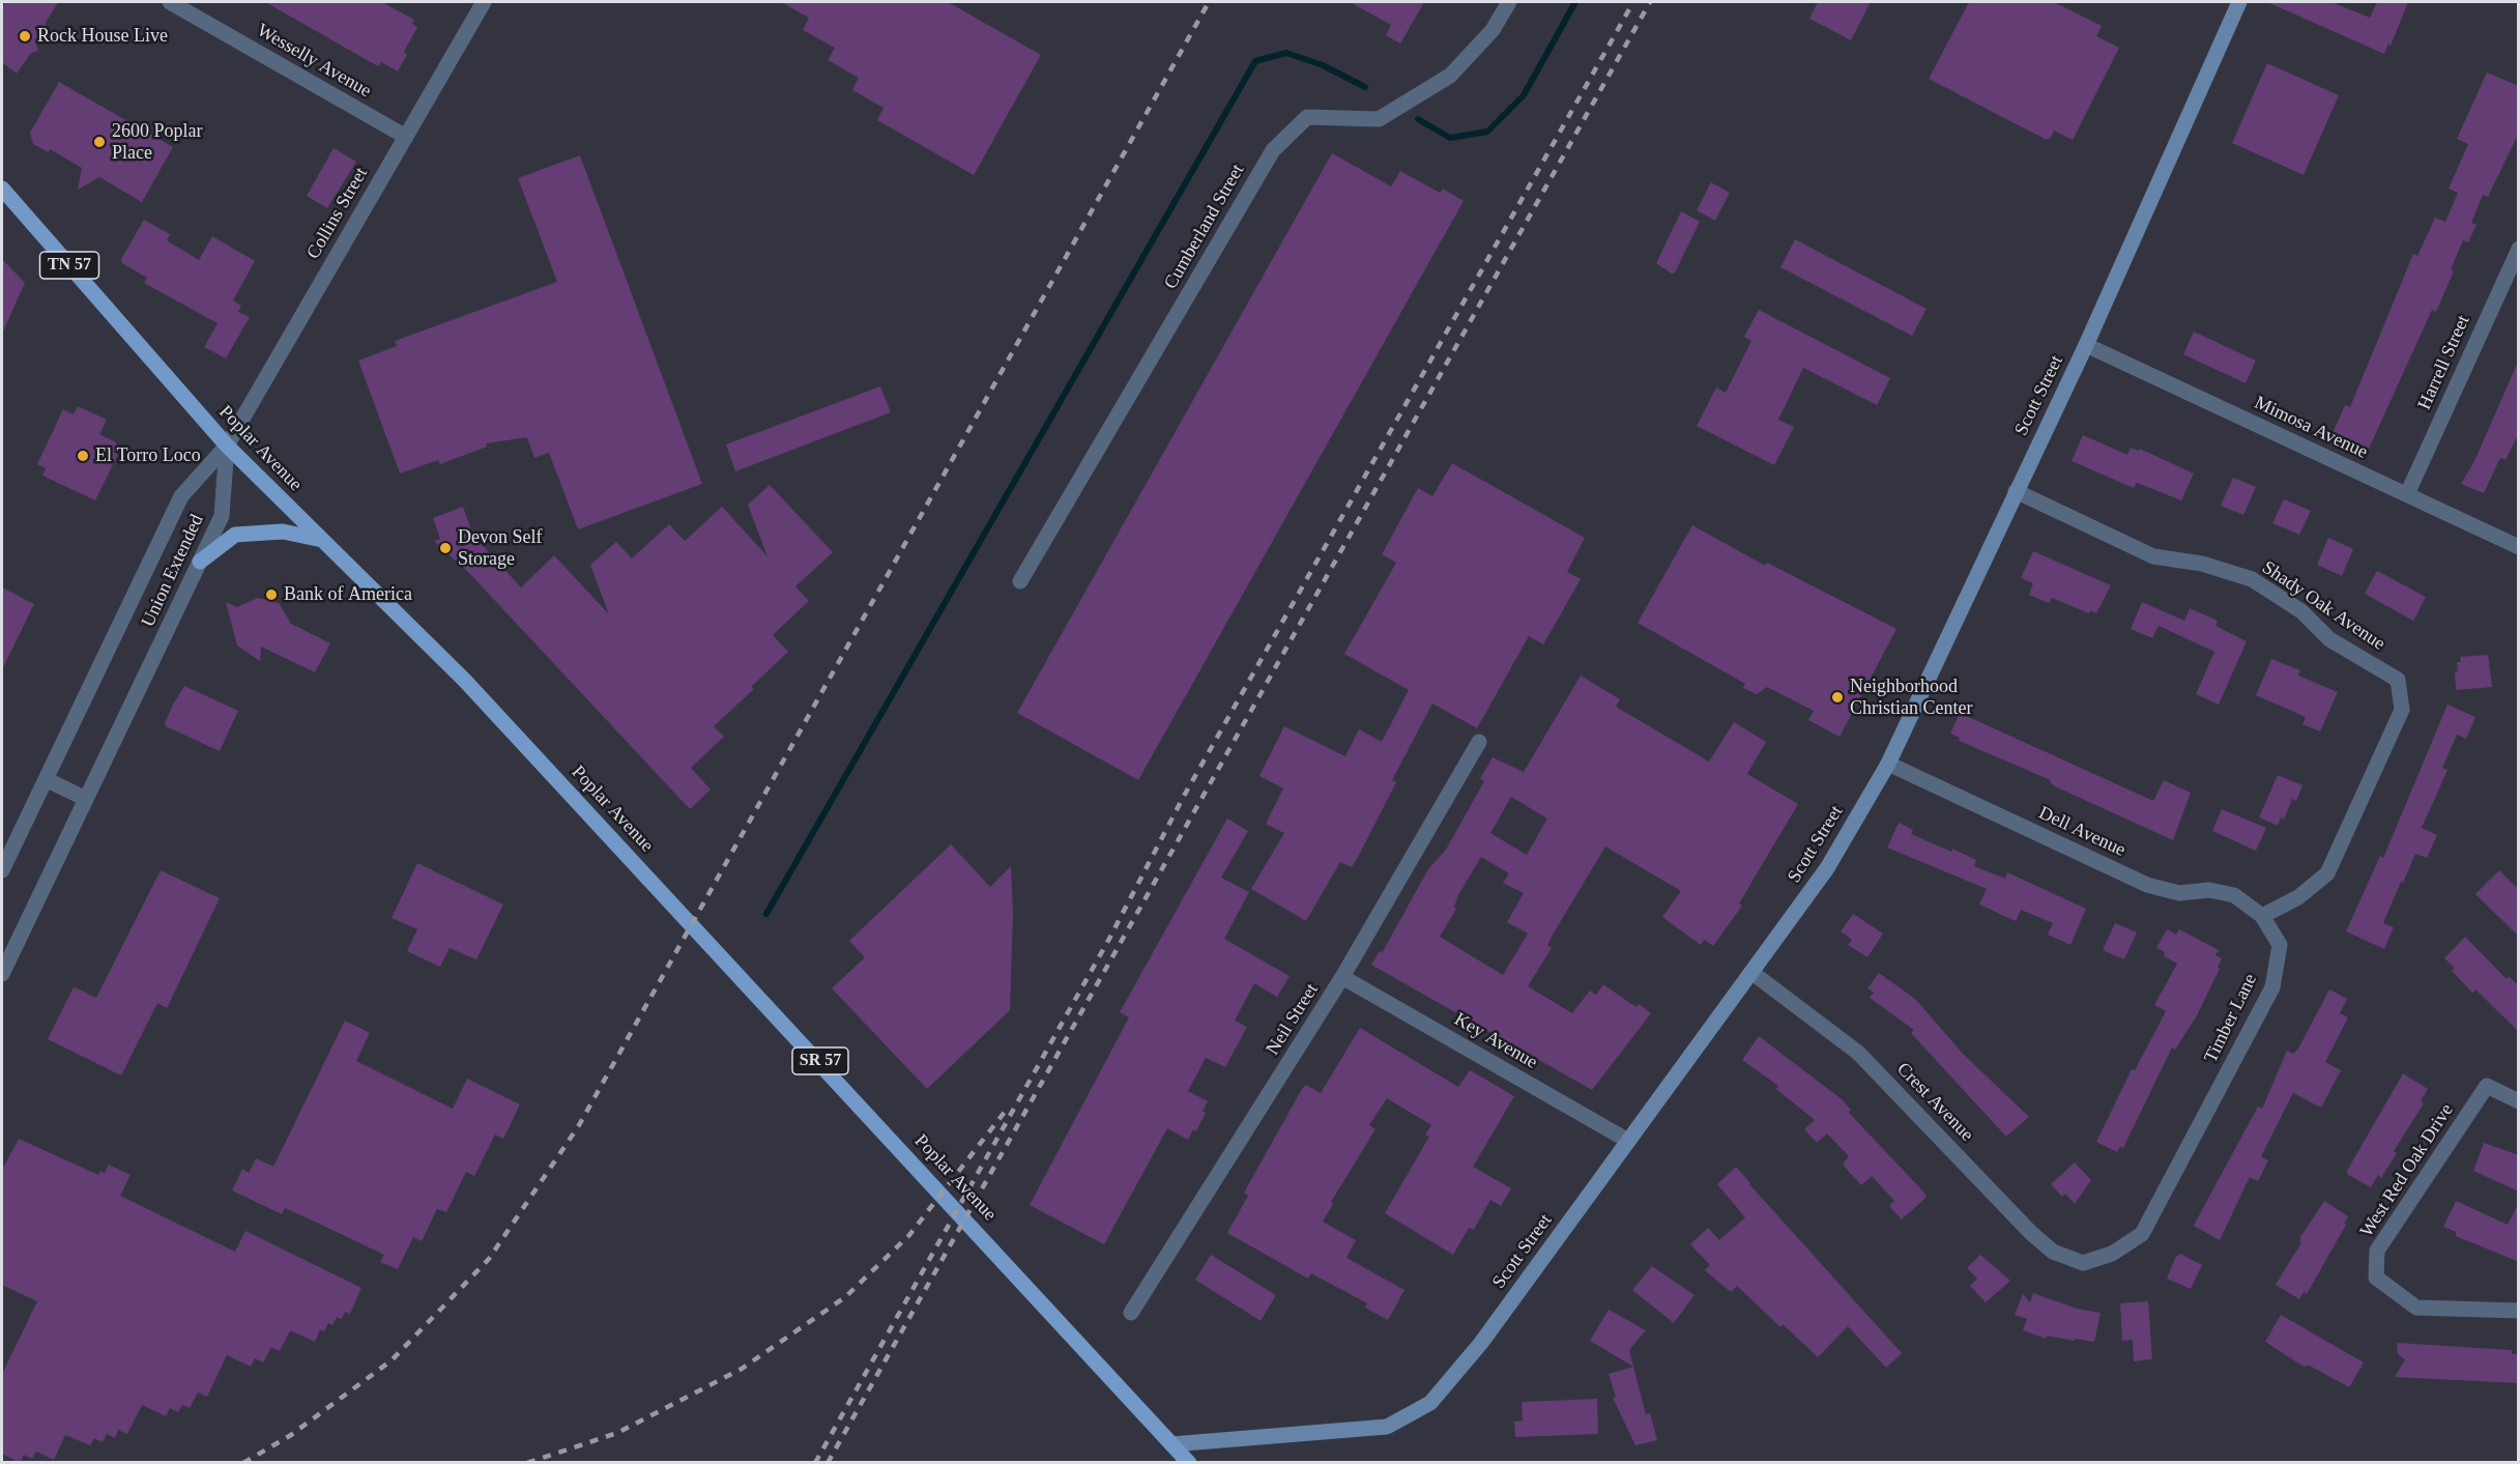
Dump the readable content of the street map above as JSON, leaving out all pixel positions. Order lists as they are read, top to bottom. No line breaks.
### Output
{"streets":{"main road":["TN 57","Scott Street","Poplar Avenue","SR 57"],"street":["Wesselly Avenue","Collins Street","Cumberland Street","Harrell Street","Mimosa Avenue","Union Extended","Shady Oak Avenue","Dell Avenue","Timber Lane","Neil Street","Key Avenue","Crest Avenue","West Red Oak Drive"]},"crossings":[["Wesselly Avenue","Collins Street"],["Collins Street","Poplar Avenue"],["Collins Street","Union Extended"],["Harrell Street","Mimosa Avenue"],["Scott Street","Mimosa Avenue"],["Scott Street","Poplar Avenue"],["Scott Street","Shady Oak Avenue"],["Scott Street","Dell Avenue"],["Scott Street","Key Avenue"],["Scott Street","Crest Avenue"],["Poplar Avenue","Union Extended"],["Shady Oak Avenue","Dell Avenue"],["Shady Oak Avenue","Timber Lane"],["Dell Avenue","Timber Lane"],["Timber Lane","Crest Avenue"],["Neil Street","Key Avenue"]],"places":["Rock House Live","2600 Poplar Place","El Torro Loco","Devon Self Storage","Bank of America","Neighborhood Christian Center"]}
